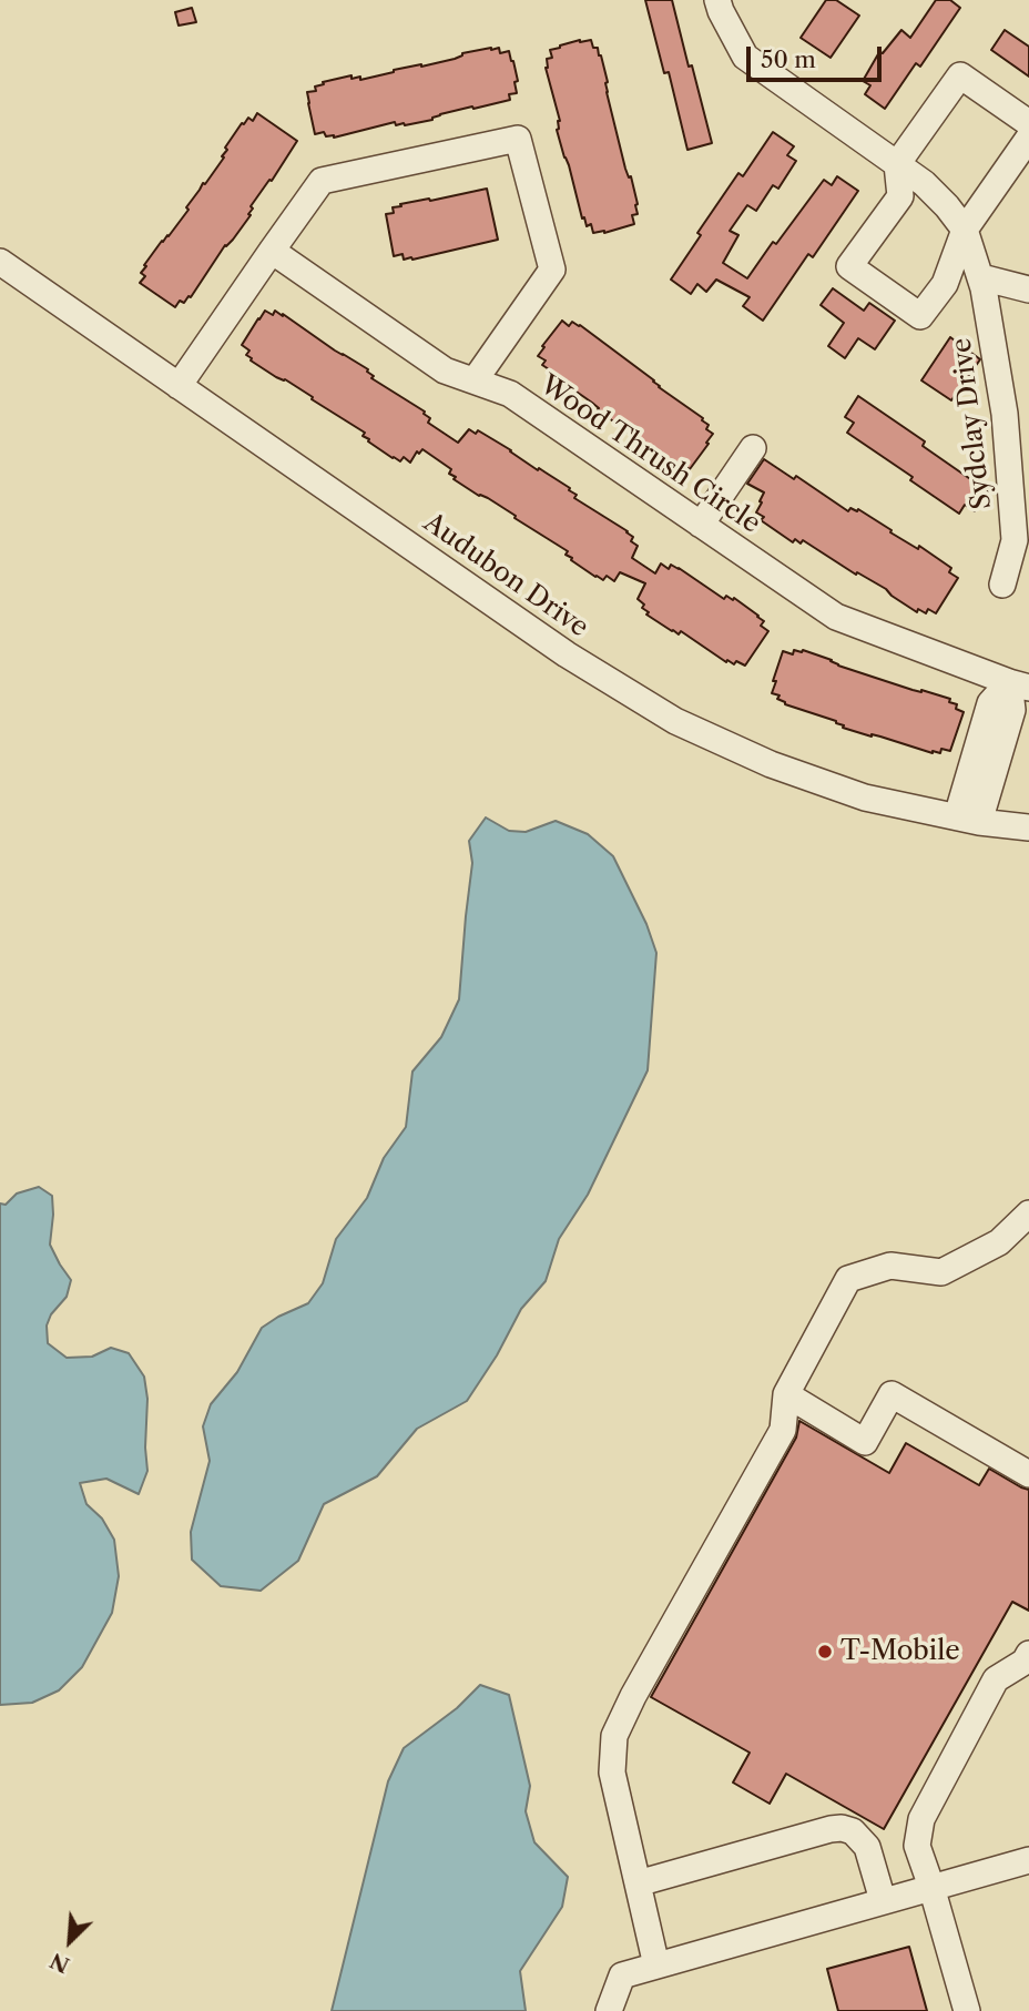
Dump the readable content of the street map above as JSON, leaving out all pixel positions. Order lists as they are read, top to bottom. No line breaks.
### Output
{"streets":{"street":["Sydclay Drive","Wood Thrush Circle","Audubon Drive"]},"crossings":[["Wood Thrush Circle","Audubon Drive"]],"places":["T-Mobile"],"scale_bar":"50 m","north":"bottom left"}
